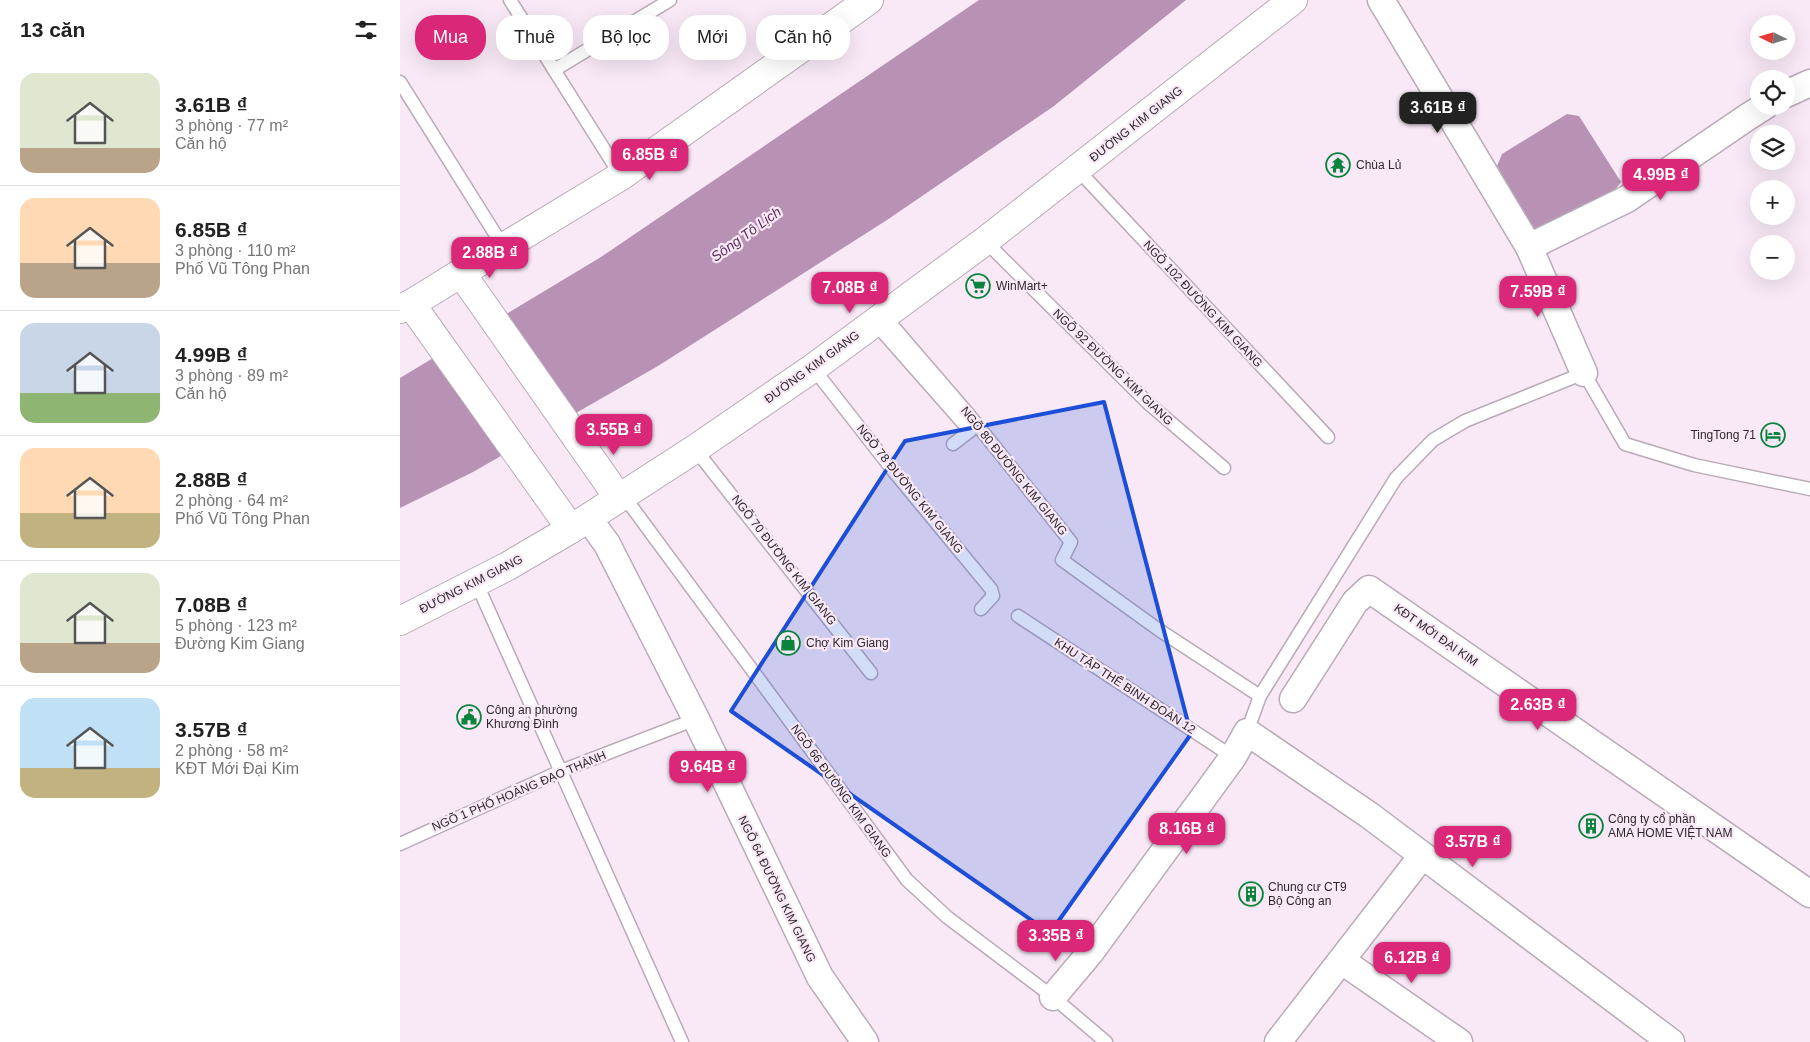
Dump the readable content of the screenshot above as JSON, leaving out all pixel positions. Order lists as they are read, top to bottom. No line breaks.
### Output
{"streets":{"main road":["ĐƯỜNG KIM GIANG"],"street":["KĐT MỚI ĐẠI KIM","NGÕ 64 ĐƯỜNG KIM GIANG"],"lane":["NGÕ 102 ĐƯỜNG KIM GIANG","NGÕ 92 ĐƯỜNG KIM GIANG","NGÕ 80 ĐƯỜNG KIM GIANG","NGÕ 78 ĐƯỜNG KIM GIANG","NGÕ 70 ĐƯỜNG KIM GIANG","KHU TẬP THỂ BINH ĐOÀN 12","NGÕ 1 PHỐ HOÀNG ĐẠO THÀNH","NGÕ 66 ĐƯỜNG KIM GIANG"]},"crossings":[["ĐƯỜNG KIM GIANG","NGÕ 102 ĐƯỜNG KIM GIANG"],["ĐƯỜNG KIM GIANG","NGÕ 92 ĐƯỜNG KIM GIANG"],["ĐƯỜNG KIM GIANG","NGÕ 80 ĐƯỜNG KIM GIANG"],["ĐƯỜNG KIM GIANG","NGÕ 78 ĐƯỜNG KIM GIANG"],["ĐƯỜNG KIM GIANG","NGÕ 70 ĐƯỜNG KIM GIANG"],["ĐƯỜNG KIM GIANG","NGÕ 66 ĐƯỜNG KIM GIANG"],["ĐƯỜNG KIM GIANG","NGÕ 64 ĐƯỜNG KIM GIANG"],["NGÕ 1 PHỐ HOÀNG ĐẠO THÀNH","NGÕ 64 ĐƯỜNG KIM GIANG"]],"water":["Sông Tô Lịch"],"places":{"temple":["Chùa Lủ"],"supermarket":["WinMart+"],"hotel":["TingTong 71"],"shop":["Chợ Kim Giang"],"public building":["Công an phường Khương Đình"],"building":["Công ty cổ phần AMA HOME VIỆT NAM","Chung cư CT9 Bộ Công an"]},"north":"left","page":{"heading":"13 căn","map_buttons":["+","−"],"chip":["Mua","Thuê","Bộ lọc","Mới","Căn hộ"],"list":[{"name":"3.61B ₫","note":"3 phòng · 77 m² · Căn hộ"},{"name":"6.85B ₫","note":"3 phòng · 110 m² · Phố Vũ Tông Phan"},{"name":"4.99B ₫","note":"3 phòng · 89 m² · Căn hộ"},{"name":"2.88B ₫","note":"2 phòng · 64 m² · Phố Vũ Tông Phan"},{"name":"7.08B ₫","note":"5 phòng · 123 m² · Đường Kim Giang"},{"name":"3.57B ₫","note":"2 phòng · 58 m² · KĐT Mới Đại Kim"}],"price":["3.61B ₫","6.85B ₫","4.99B ₫","2.88B ₫","7.08B ₫","7.59B ₫","3.55B ₫","2.63B ₫","9.64B ₫","8.16B ₫","3.57B ₫","3.35B ₫","6.12B ₫"]}}
